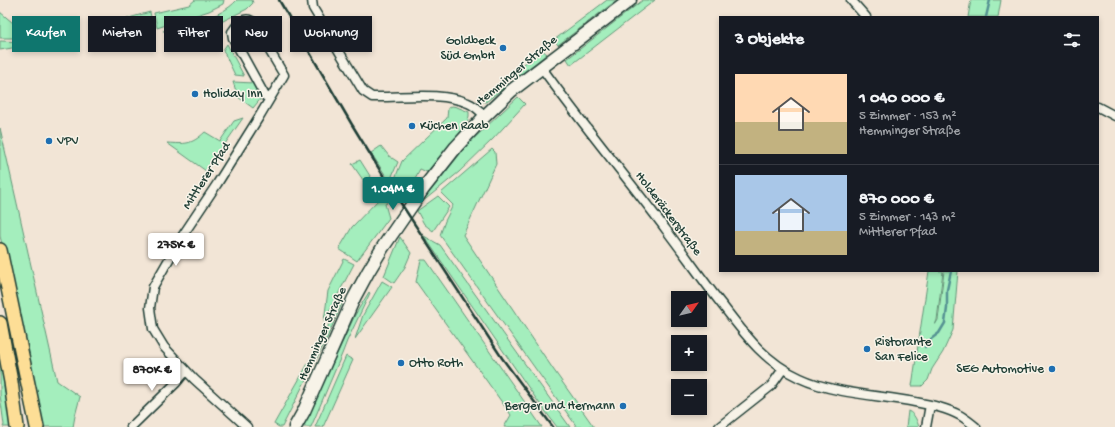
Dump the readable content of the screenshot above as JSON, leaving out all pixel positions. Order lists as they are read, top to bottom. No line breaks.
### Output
{"streets":{"main road":["Hemminger Straße"],"street":["Mittlerer Pfad","Holderäckerstraße"]},"crossings":[["Hemminger Straße","Holderäckerstraße"]],"places":["Goldbeck Süd GmbH","Holiday Inn","Küchen Raab","VPV","Ristorante San Felice","Otto Roth","SEG Automotive","Berger und Hermann"],"north":"top right","page":{"chip":["Kaufen","Mieten","Filter","Neu","Wohnung"],"heading":"3 Objekte","list":[{"name":"1 040 000 €","note":"5 Zimmer · 153 m² · Hemminger Straße"},{"name":"870 000 €","note":"5 Zimmer · 143 m² · Mittlerer Pfad"}],"price":["1.04M €","275K €","870K €"],"map_buttons":["+","−"]}}
